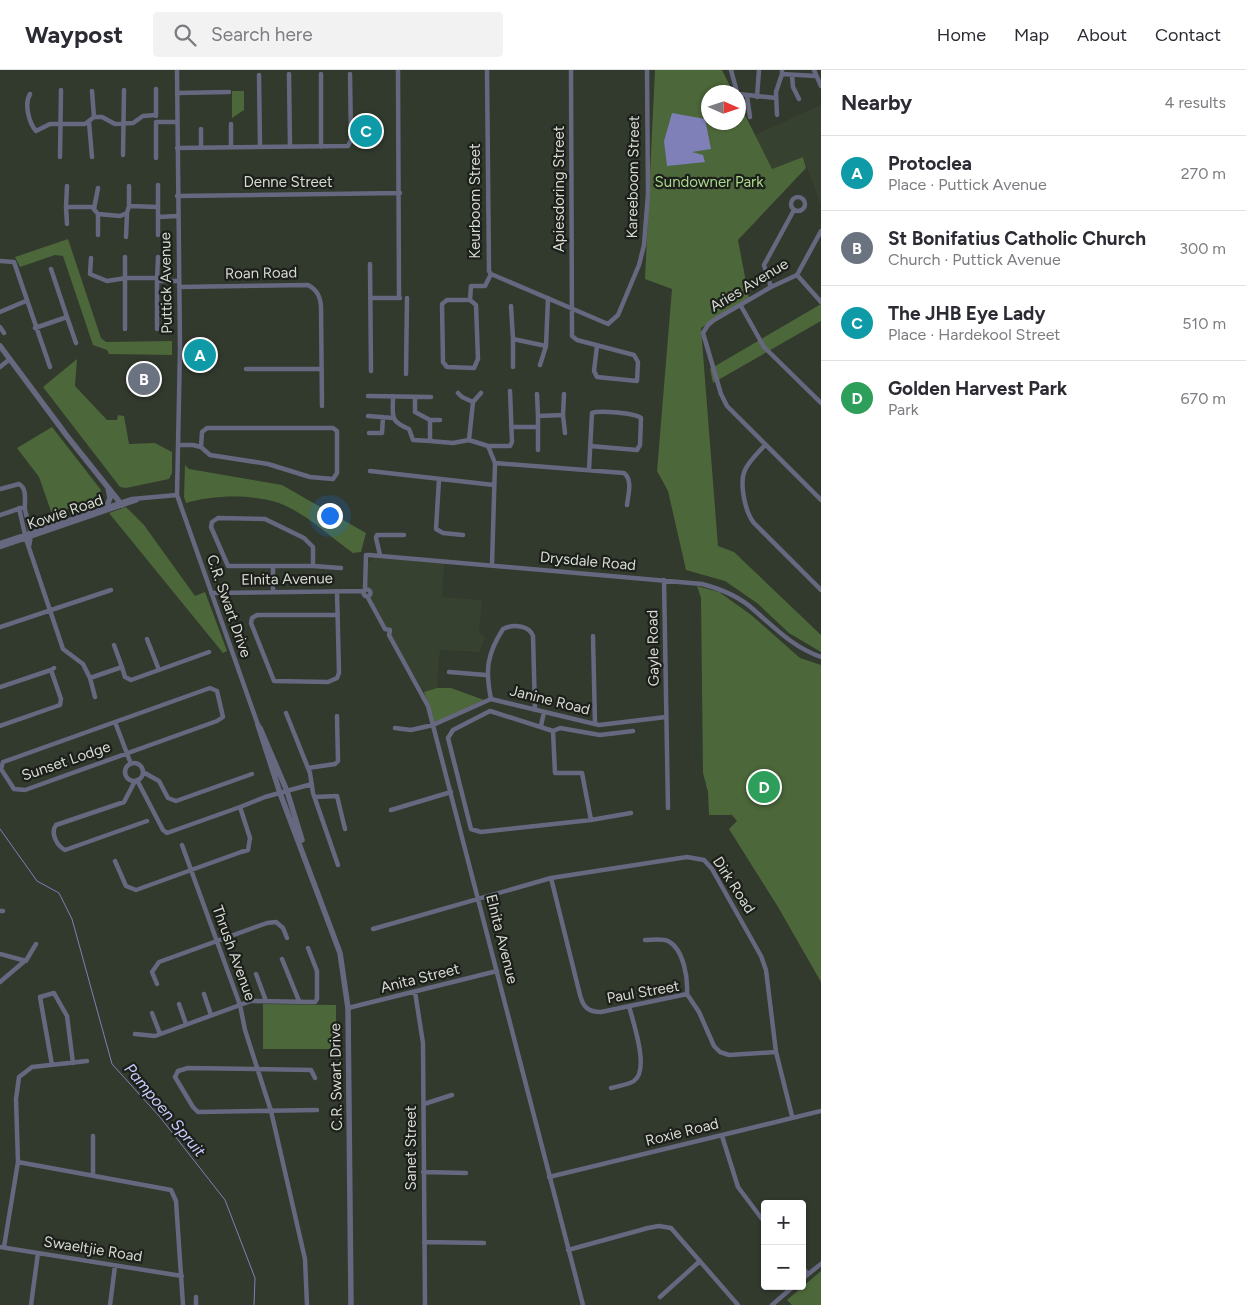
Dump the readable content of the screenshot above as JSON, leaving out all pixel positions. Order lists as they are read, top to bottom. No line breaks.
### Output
{"streets":{"street":["Kareeboom Street","Denne Street","Apiesdoring Street","Keurboom Street","Roan Road","Puttick Avenue","Aries Avenue","Kowie Road","Drysdale Road","Elnita Avenue","C.R. Swart Drive","Gayle Road","Janine Road","Sunset Lodge","Dirk Road","Thrush Avenue","Anita Street","Paul Street","Roxie Road","Sanet Street","Swaeltjie Road"]},"crossings":[["Kareeboom Street","Apiesdoring Street"],["Kareeboom Street","Keurboom Street"],["Denne Street","Puttick Avenue"],["Apiesdoring Street","Keurboom Street"],["Roan Road","Puttick Avenue"],["Puttick Avenue","Kowie Road"],["Puttick Avenue","C.R. Swart Drive"],["Kowie Road","C.R. Swart Drive"],["Drysdale Road","Gayle Road"],["Elnita Avenue","C.R. Swart Drive"],["Elnita Avenue","Janine Road"],["Elnita Avenue","Dirk Road"],["Elnita Avenue","Anita Street"],["Elnita Avenue","Roxie Road"],["C.R. Swart Drive","Anita Street"],["Gayle Road","Janine Road"],["Dirk Road","Paul Street"],["Dirk Road","Roxie Road"],["Anita Street","Sanet Street"]],"water":["Pampoen Spruit"],"parks":["Sundowner Park"],"north":"right","page":{"header":"Waypost","search":"Search here","nav":["Home","Map","About","Contact"],"heading":["Nearby","4 results"],"pins":["C","A","B","D"],"list":[{"mark":"A","name":"Protoclea","note":"Place · Puttick Avenue","value":"270 m"},{"mark":"B","name":"St Bonifatius Catholic Church","note":"Church · Puttick Avenue","value":"300 m"},{"mark":"C","name":"The JHB Eye Lady","note":"Place · Hardekool Street","value":"510 m"},{"mark":"D","name":"Golden Harvest Park","note":"Park","value":"670 m"}],"map_buttons":["+","−"]}}
